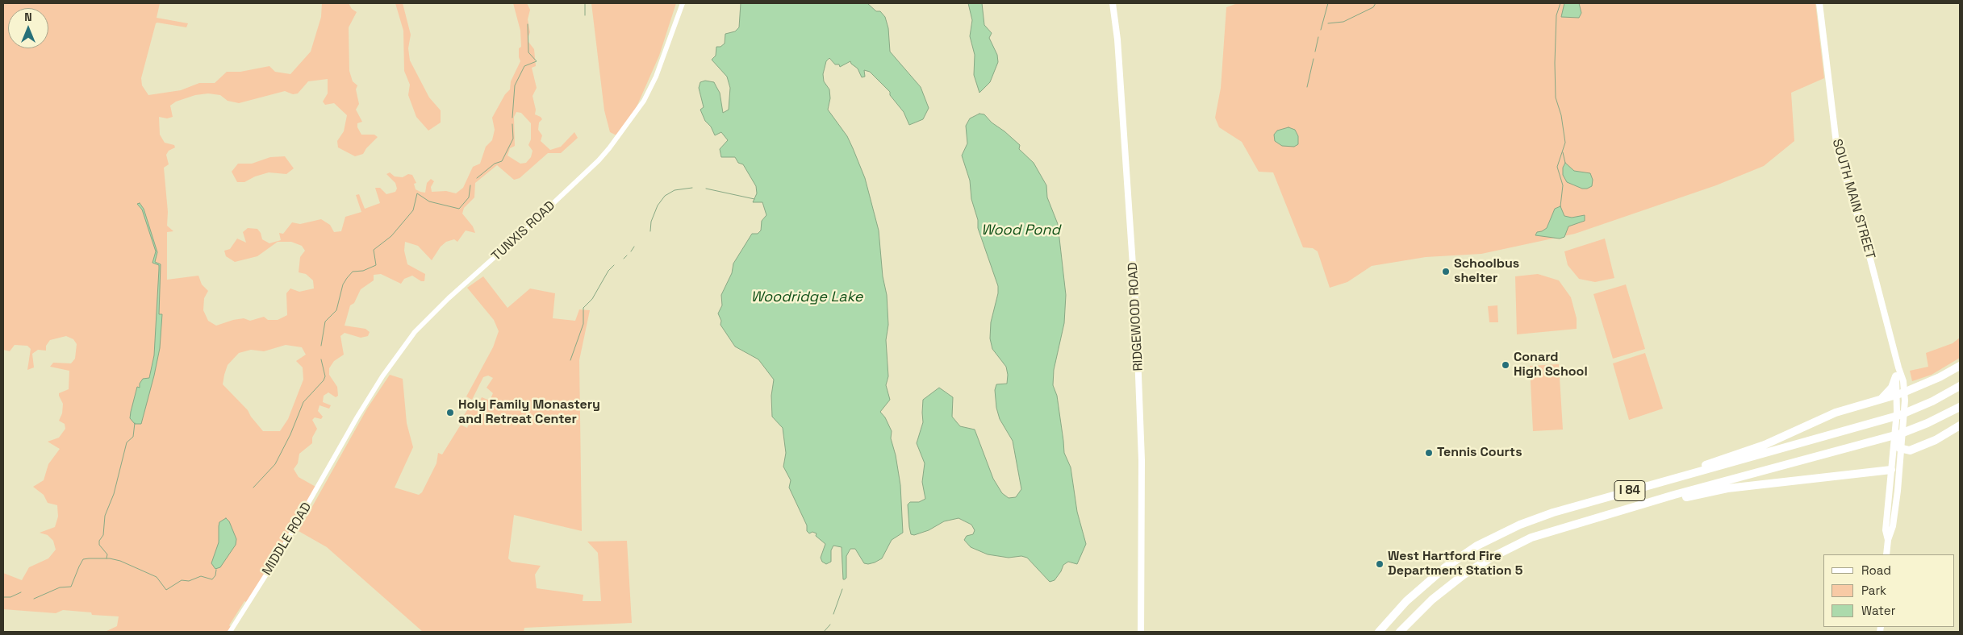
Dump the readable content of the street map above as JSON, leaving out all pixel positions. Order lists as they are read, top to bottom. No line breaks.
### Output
{"streets":{"highway":["I 84"],"main road":["SOUTH MAIN STREET","RIDGEWOOD ROAD"],"street":["TUNXIS ROAD","MIDDLE ROAD"]},"crossings":[["TUNXIS ROAD","MIDDLE ROAD"]],"water":["Wood Pond","Woodridge Lake"],"places":["Schoolbus shelter","Conard High School","Holy Family Monastery and Retreat Center","Tennis Courts","West Hartford Fire Department Station 5"],"legend":["Road","Park","Water"],"north":"top"}
